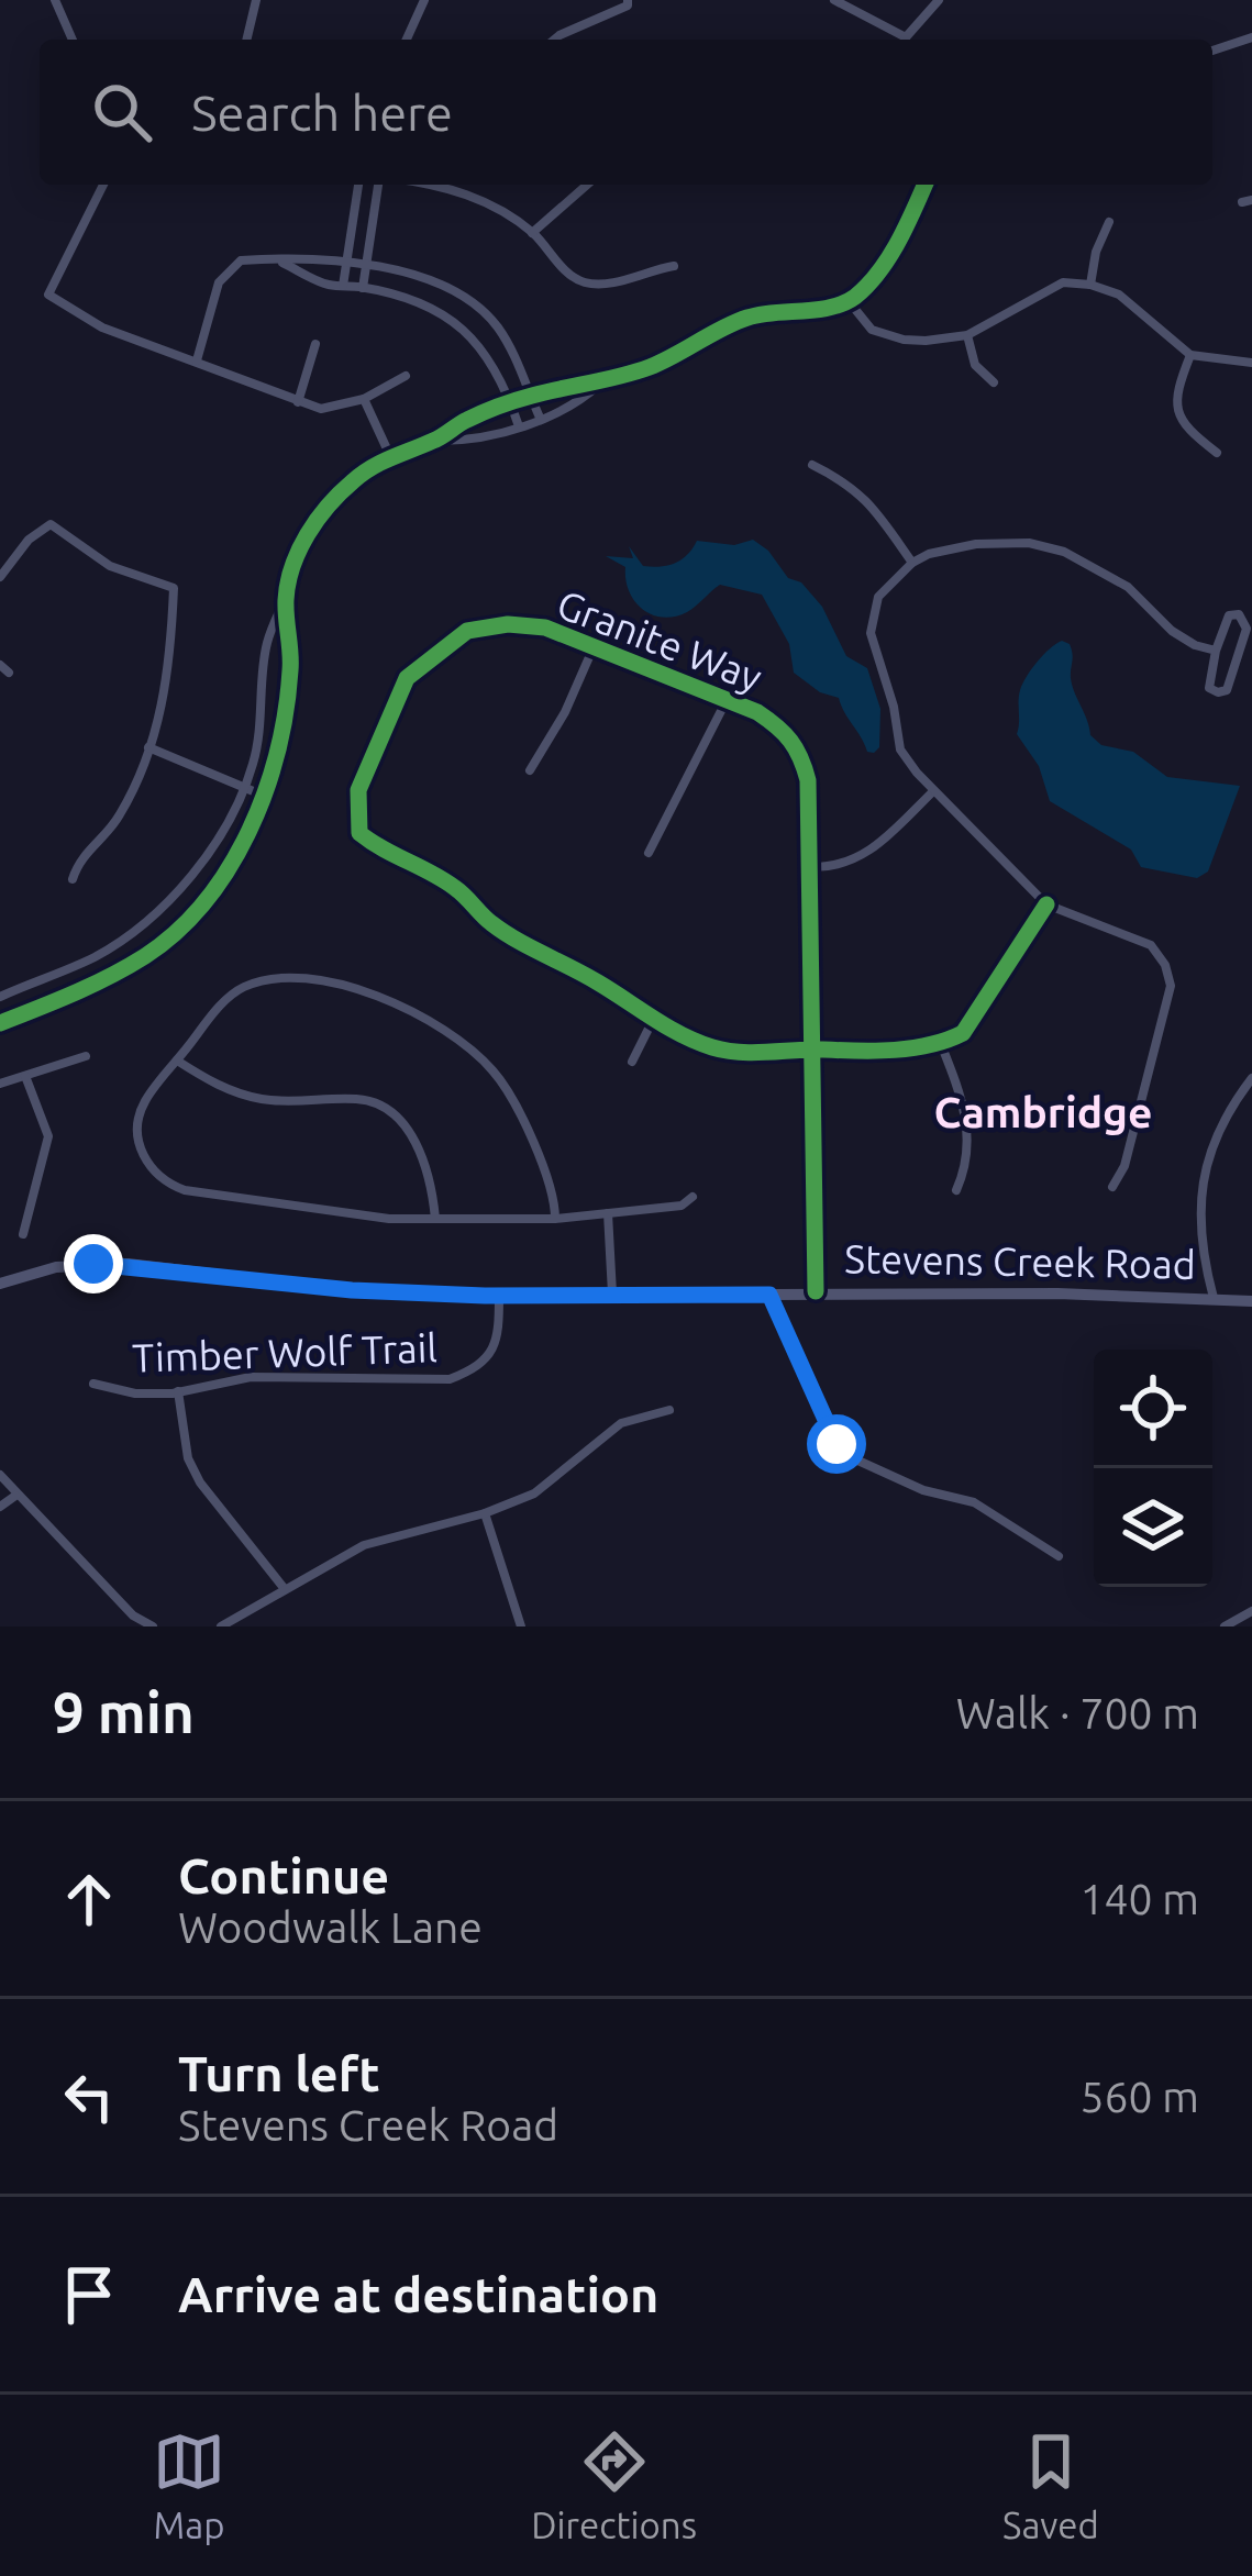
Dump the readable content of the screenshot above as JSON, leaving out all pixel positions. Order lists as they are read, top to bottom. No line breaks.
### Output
{"streets":{"street":["Granite Way","Stevens Creek Road","Timber Wolf Trail"]},"crossings":[["Granite Way","Stevens Creek Road"],["Stevens Creek Road","Timber Wolf Trail"]],"districts":["Cambridge"],"page":{"search":"Search here","heading":["9 min","Walk · 700 m"],"list":[["Continue","Woodwalk Lane","140 m"],["Turn left","Stevens Creek Road","560 m"],"Arrive at destination"],"nav":["Map","Directions","Saved"]}}
